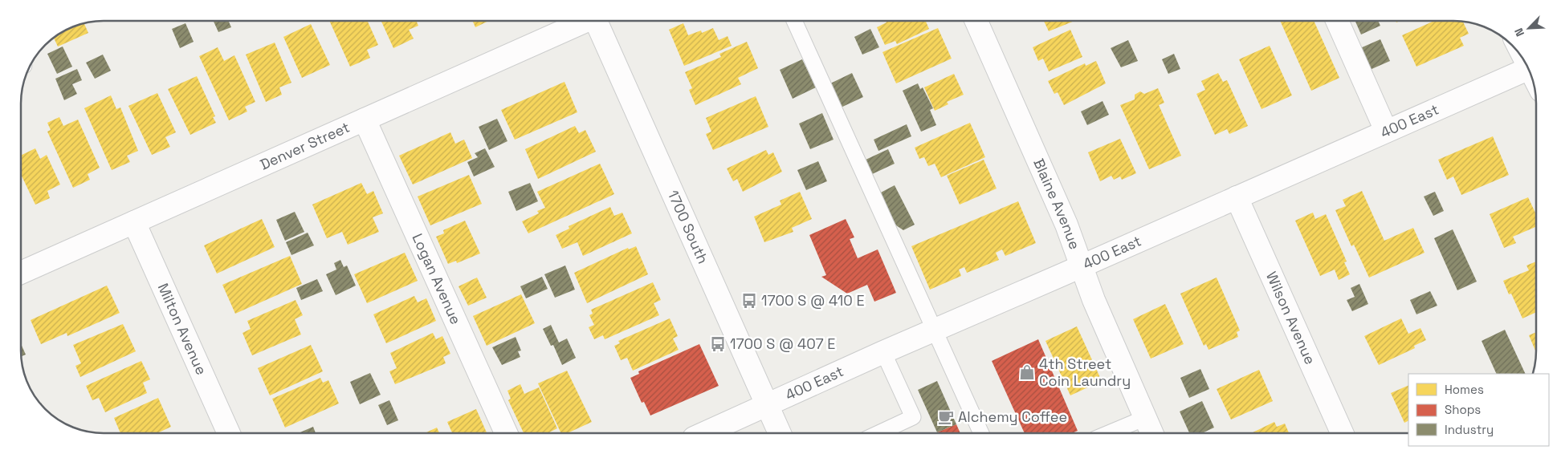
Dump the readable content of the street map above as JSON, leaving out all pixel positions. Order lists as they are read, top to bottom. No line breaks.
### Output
{"streets":{"street":["400 East","Denver Street","Blaine Avenue","1700 South","Logan Avenue","Wilson Avenue","Milton Avenue"]},"crossings":[["400 East","Blaine Avenue"],["400 East","1700 South"],["400 East","Wilson Avenue"],["Denver Street","Logan Avenue"],["Denver Street","Milton Avenue"]],"places":{"bus stop":["1700 S @ 410 E","1700 S @ 407 E"],"shop":["4th Street Coin Laundry"],"cafe":["Alchemy Coffee"]},"legend":["Homes","Shops","Industry"],"north":"bottom left"}
